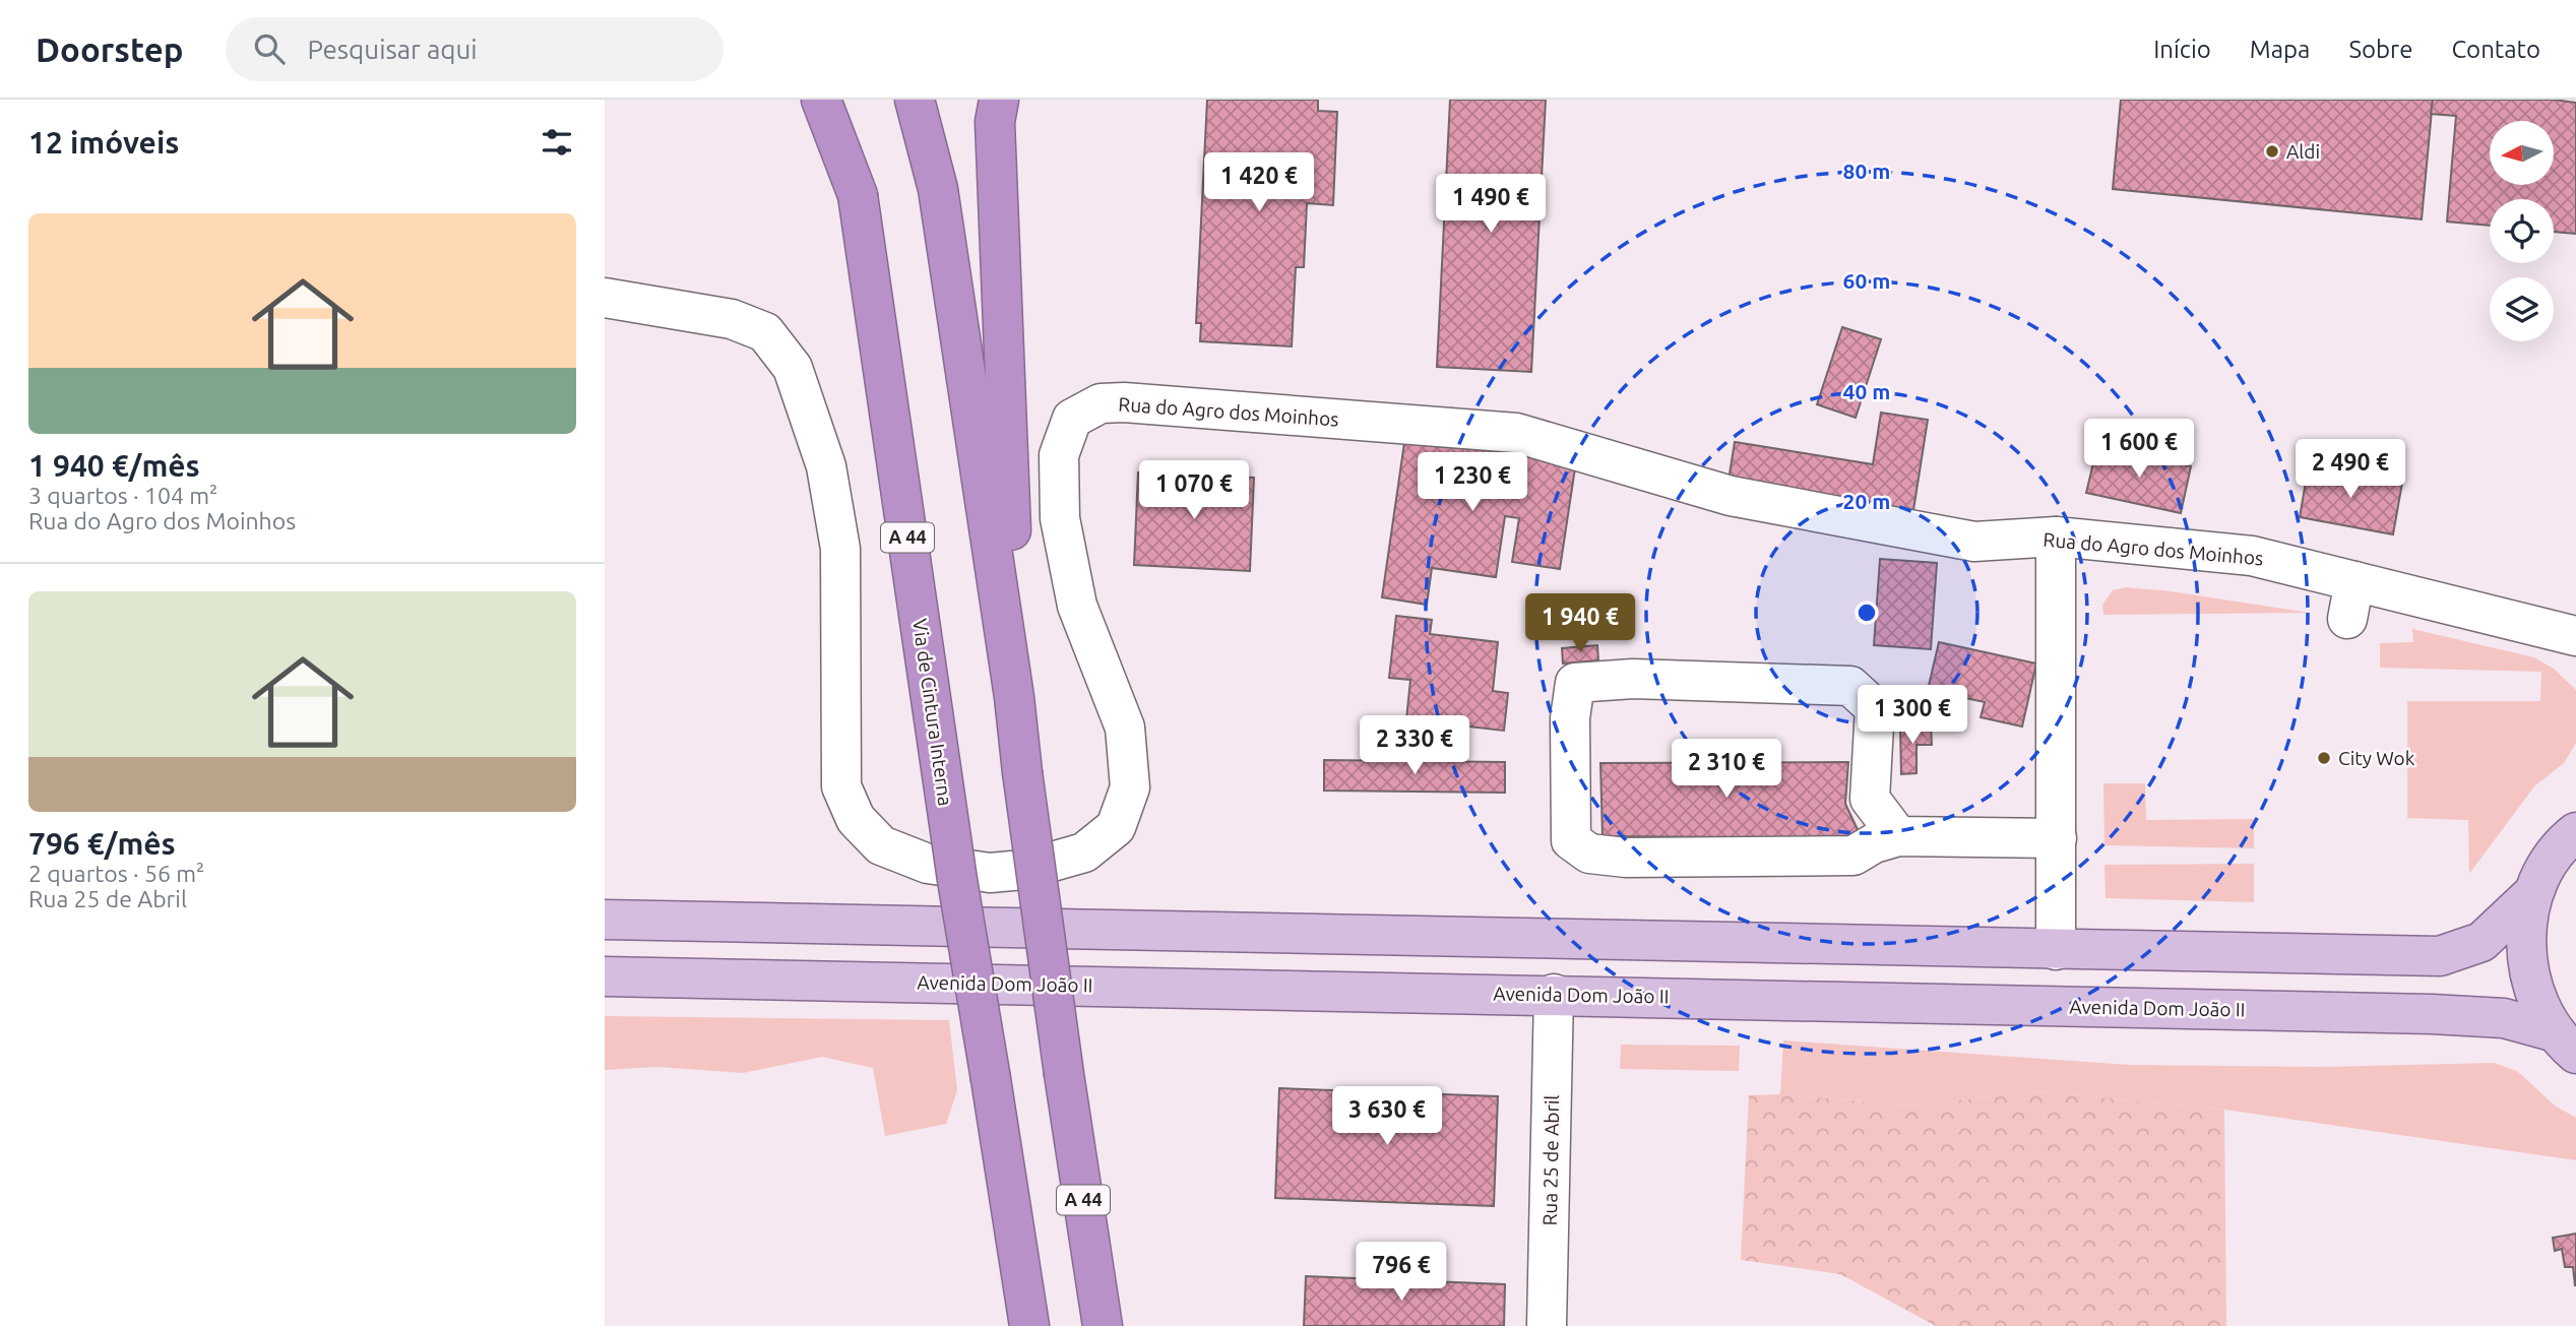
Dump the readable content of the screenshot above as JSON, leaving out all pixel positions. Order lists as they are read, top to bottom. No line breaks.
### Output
{"streets":{"highway":["A 44","Via de Cintura Interna"],"main road":["Avenida Dom João II"],"street":["Rua do Agro dos Moinhos","Rua 25 de Abril"]},"crossings":[["Avenida Dom João II","Rua 25 de Abril"]],"places":["Aldi","City Wok"],"north":"left","page":{"header":"Doorstep","search":"Pesquisar aqui","nav":["Início","Mapa","Sobre","Contato"],"heading":"12 imóveis","price":["1 420 €","1 490 €","1 600 €","2 490 €","1 230 €","1 070 €","1 940 €","1 300 €","2 330 €","2 310 €","3 630 €","796 €"],"list":[{"name":"1 940 €/mês","note":"3 quartos · 104 m² · Rua do Agro dos Moinhos"},{"name":"796 €/mês","note":"2 quartos · 56 m² · Rua 25 de Abril"}]},"rings":["80 m","60 m","40 m","20 m"]}
